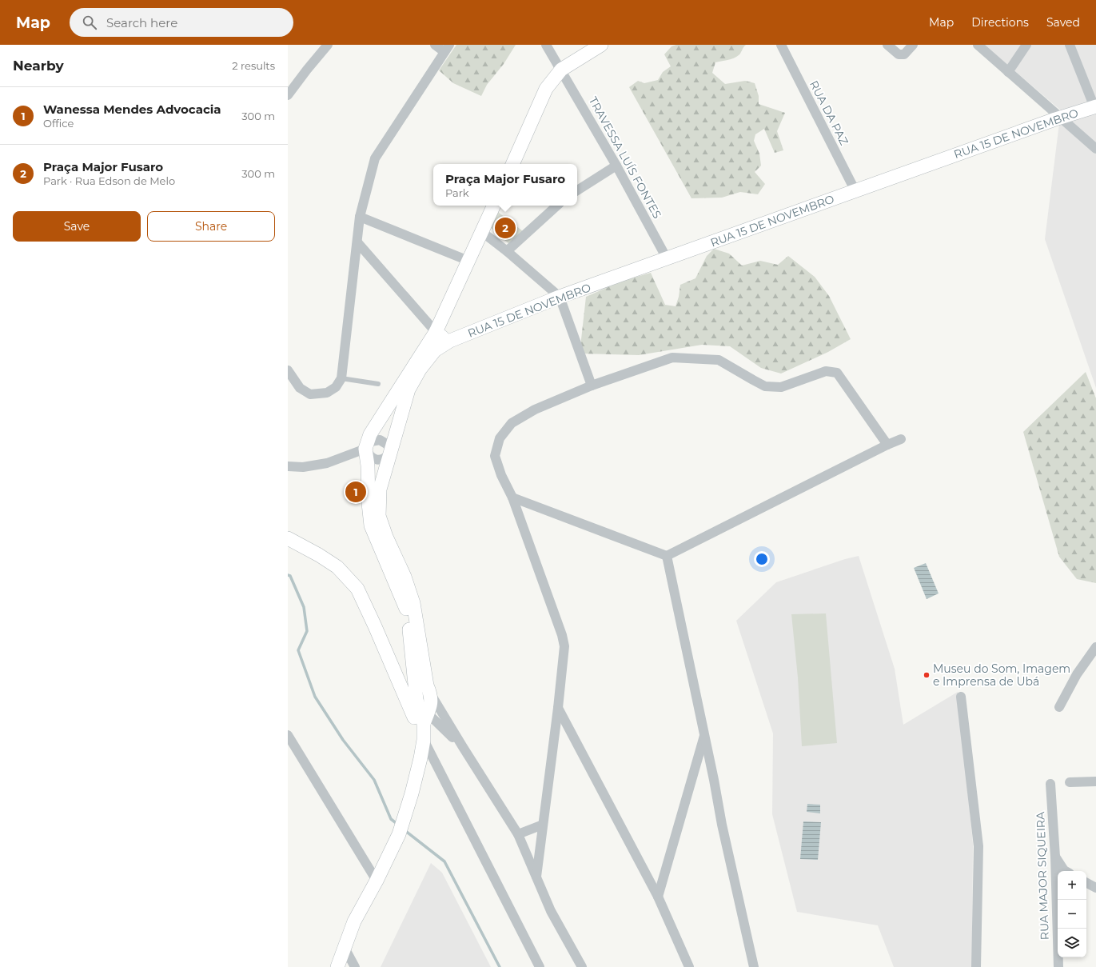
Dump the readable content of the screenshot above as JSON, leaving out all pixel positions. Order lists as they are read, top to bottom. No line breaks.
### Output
{"streets":{"street":["RUA DA PAZ","RUA 15 DE NOVEMBRO","TRAVESSA LUÍS FONTES","RUA MAJOR SIQUEIRA"]},"crossings":[["RUA DA PAZ","RUA 15 DE NOVEMBRO"],["RUA 15 DE NOVEMBRO","TRAVESSA LUÍS FONTES"]],"places":["Museu do Som, Imagem e Imprensa de Ubá"],"page":{"header":"Map","search":"Search here","nav":["Map","Directions","Saved"],"heading":["Nearby","2 results"],"list":[{"mark":"1","name":"Wanessa Mendes Advocacia","note":"Office","value":"300 m"},{"mark":"2","name":"Praça Major Fusaro","note":"Park · Rua Edson de Melo","value":"300 m"}],"popup":["Praça Major Fusaro","Park"],"buttons":["Save","Share"],"pins":["2","1"],"map_buttons":["+","−"]}}
